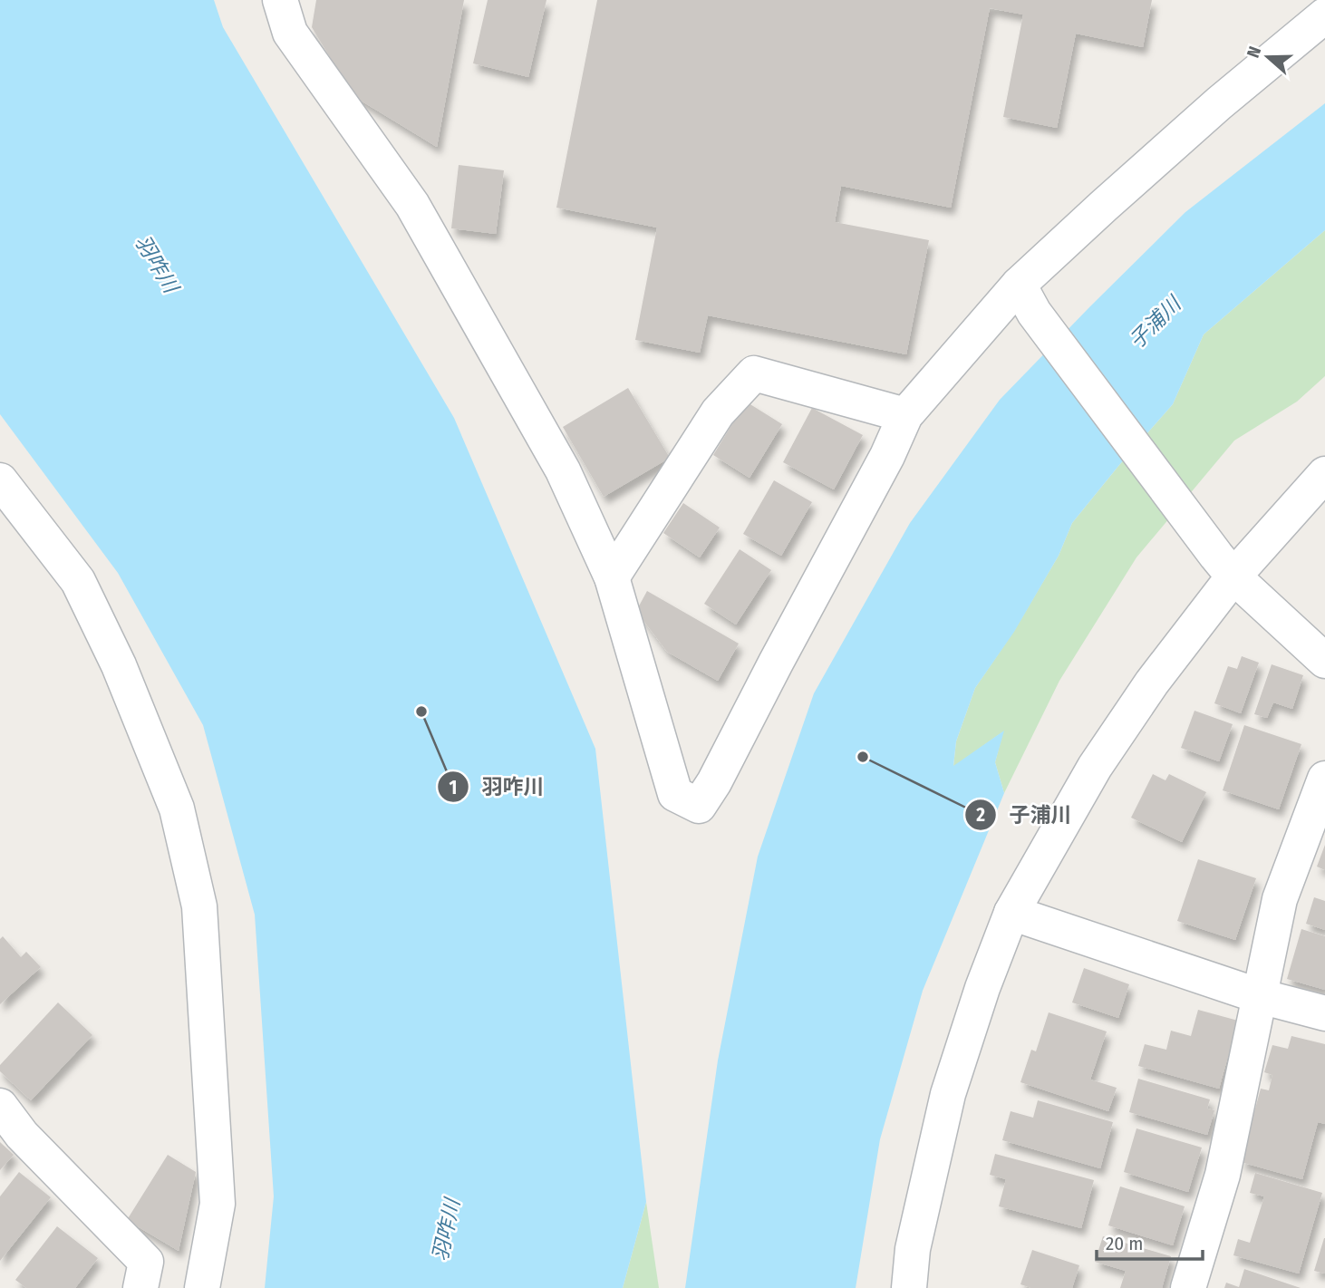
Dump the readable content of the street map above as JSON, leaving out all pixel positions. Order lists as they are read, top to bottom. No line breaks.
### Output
{"water":["羽咋川","子浦川"],"places":["羽咋川","子浦川"],"scale_bar":"20 m","north":"left"}
